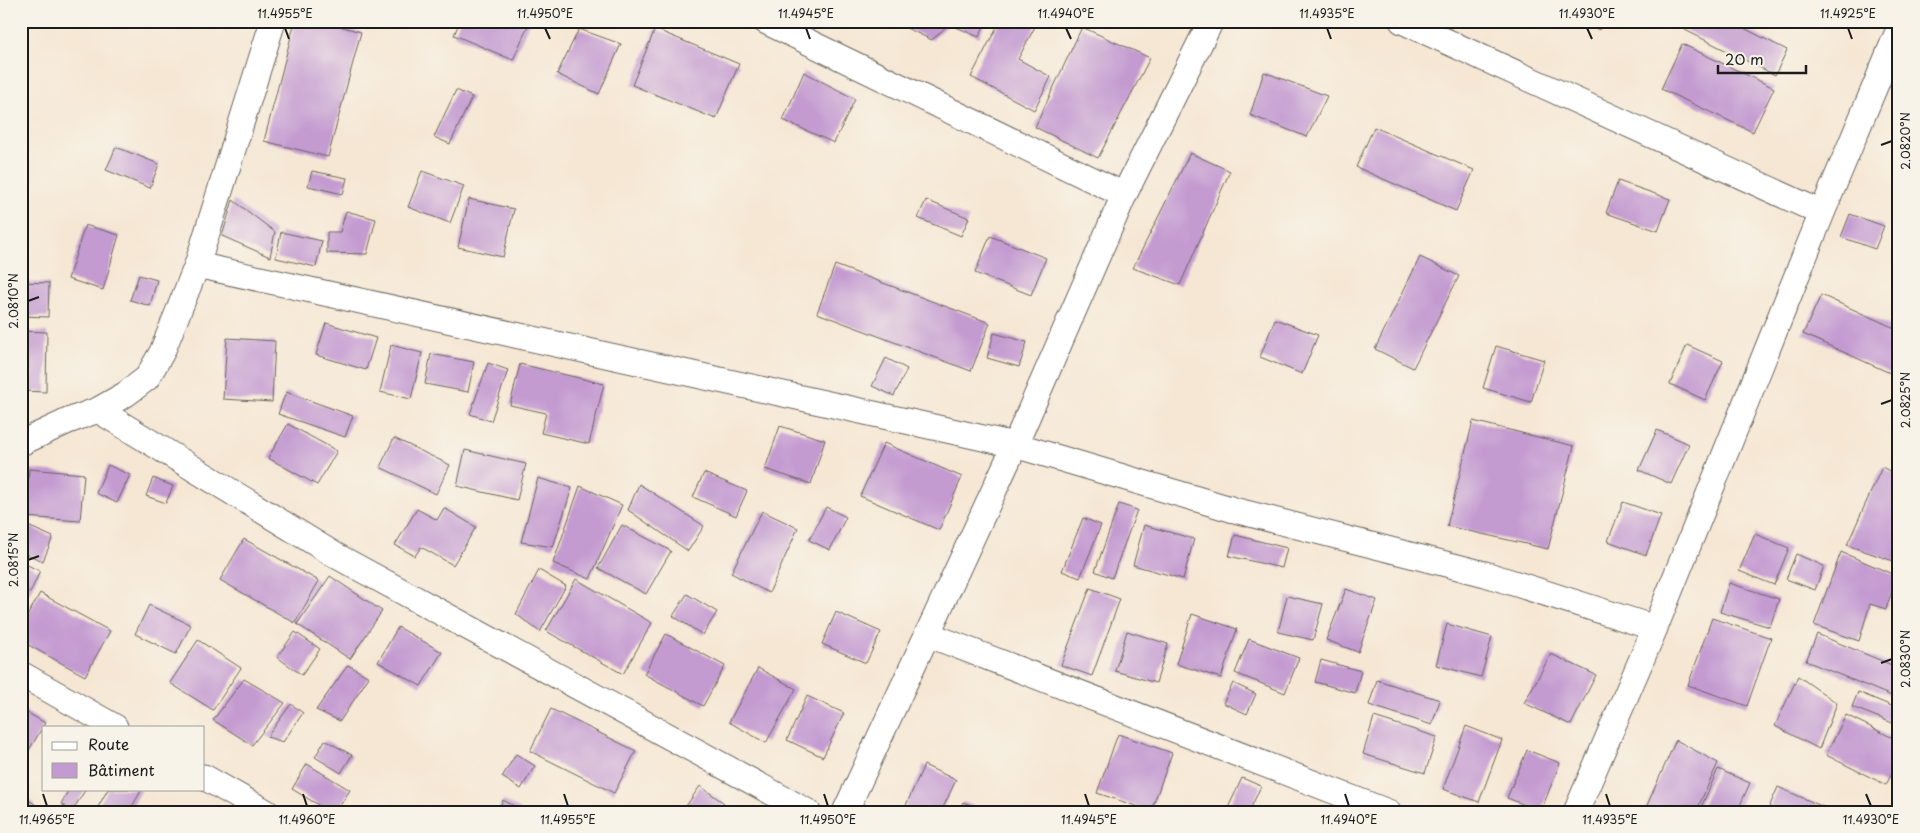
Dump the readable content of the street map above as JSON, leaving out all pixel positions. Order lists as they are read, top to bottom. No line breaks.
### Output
{"legend":["Route","Bâtiment"],"scale_bar":"20 m","coordinates":["11.4955°E","11.4950°E","11.4945°E","11.4940°E","11.4935°E","11.4930°E","11.4925°E","2.0820°N","2.0810°N","2.0825°N","2.0815°N","2.0830°N","11.4965°E","11.4960°E"]}
